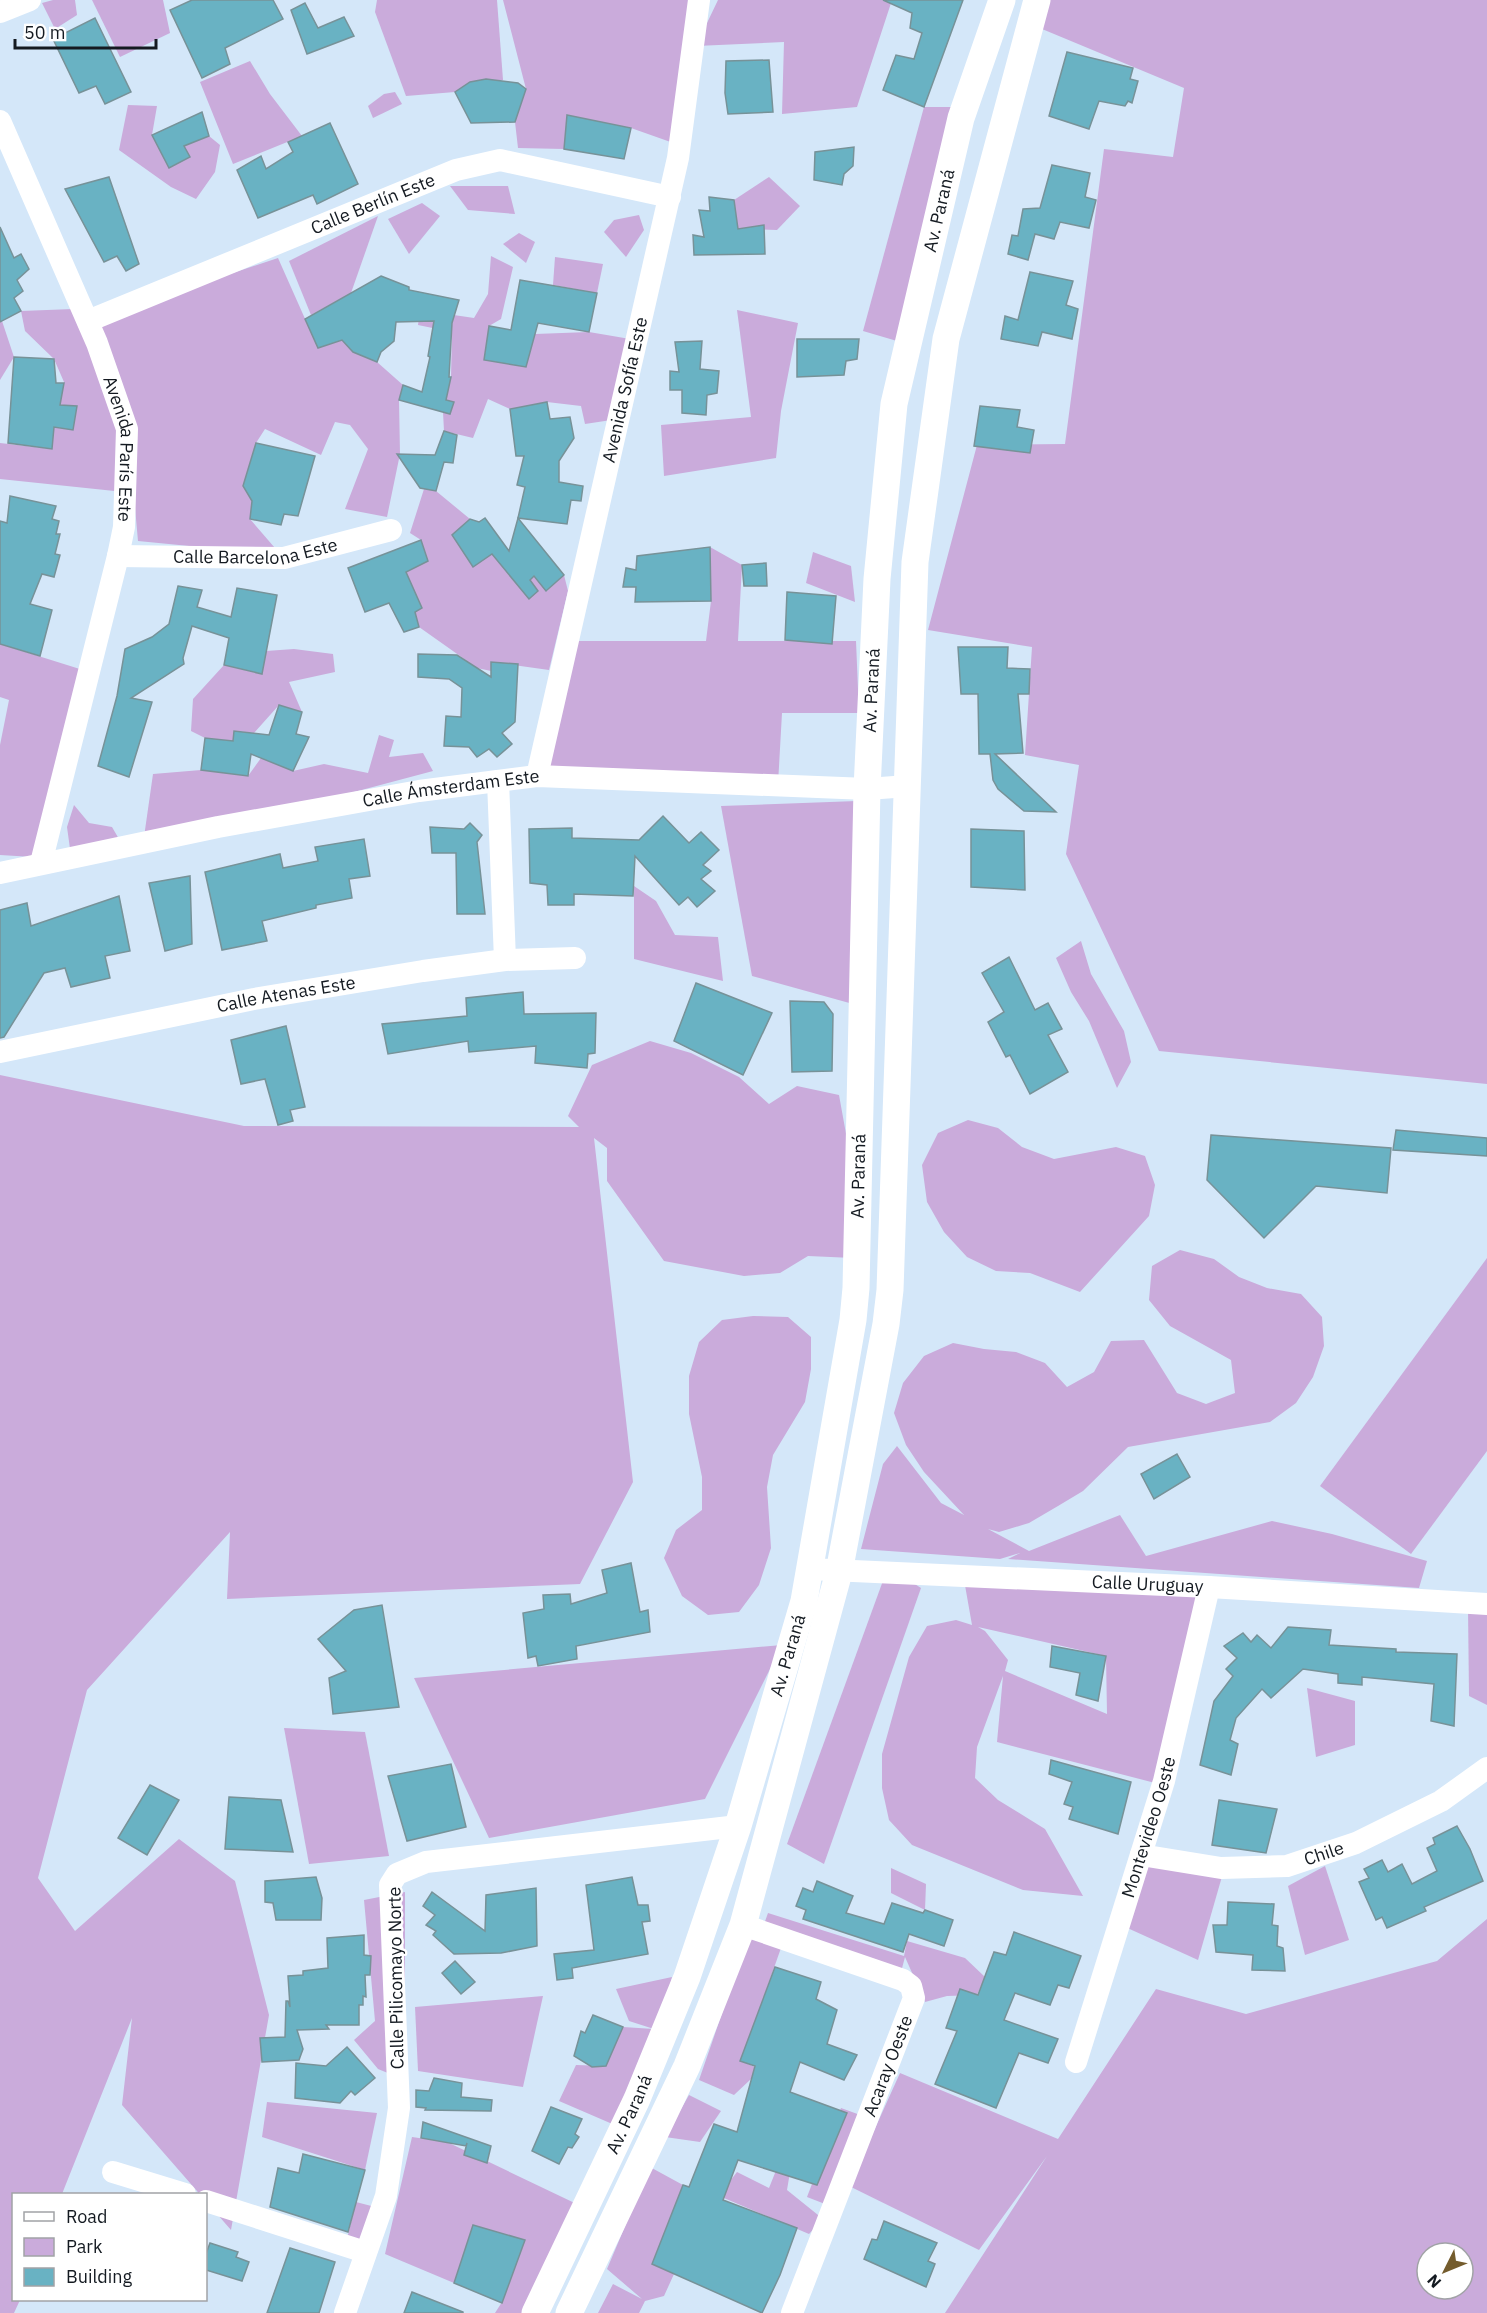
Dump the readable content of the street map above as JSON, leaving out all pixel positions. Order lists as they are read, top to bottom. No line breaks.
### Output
{"streets":{"street":["Calle Berlín Este","Av. Paraná","Avenida Sofía Este","Avenida París Este","Calle Barcelona Este","Calle Ámsterdam Este","Calle Atenas Este","Calle Uruguay","Montevideo Oeste","Chile","Calle Pilicomayo Norte","Acaray Oeste"]},"crossings":[["Calle Berlín Este","Avenida Sofía Este"],["Calle Berlín Este","Avenida París Este"],["Av. Paraná","Calle Ámsterdam Este"],["Av. Paraná","Calle Uruguay"],["Av. Paraná","Calle Pilicomayo Norte"],["Av. Paraná","Acaray Oeste"],["Avenida Sofía Este","Calle Ámsterdam Este"],["Avenida París Este","Calle Barcelona Este"],["Avenida París Este","Calle Ámsterdam Este"],["Calle Uruguay","Montevideo Oeste"],["Montevideo Oeste","Chile"]],"legend":["Road","Park","Building"],"scale_bar":"50 m","north":"bottom left"}
